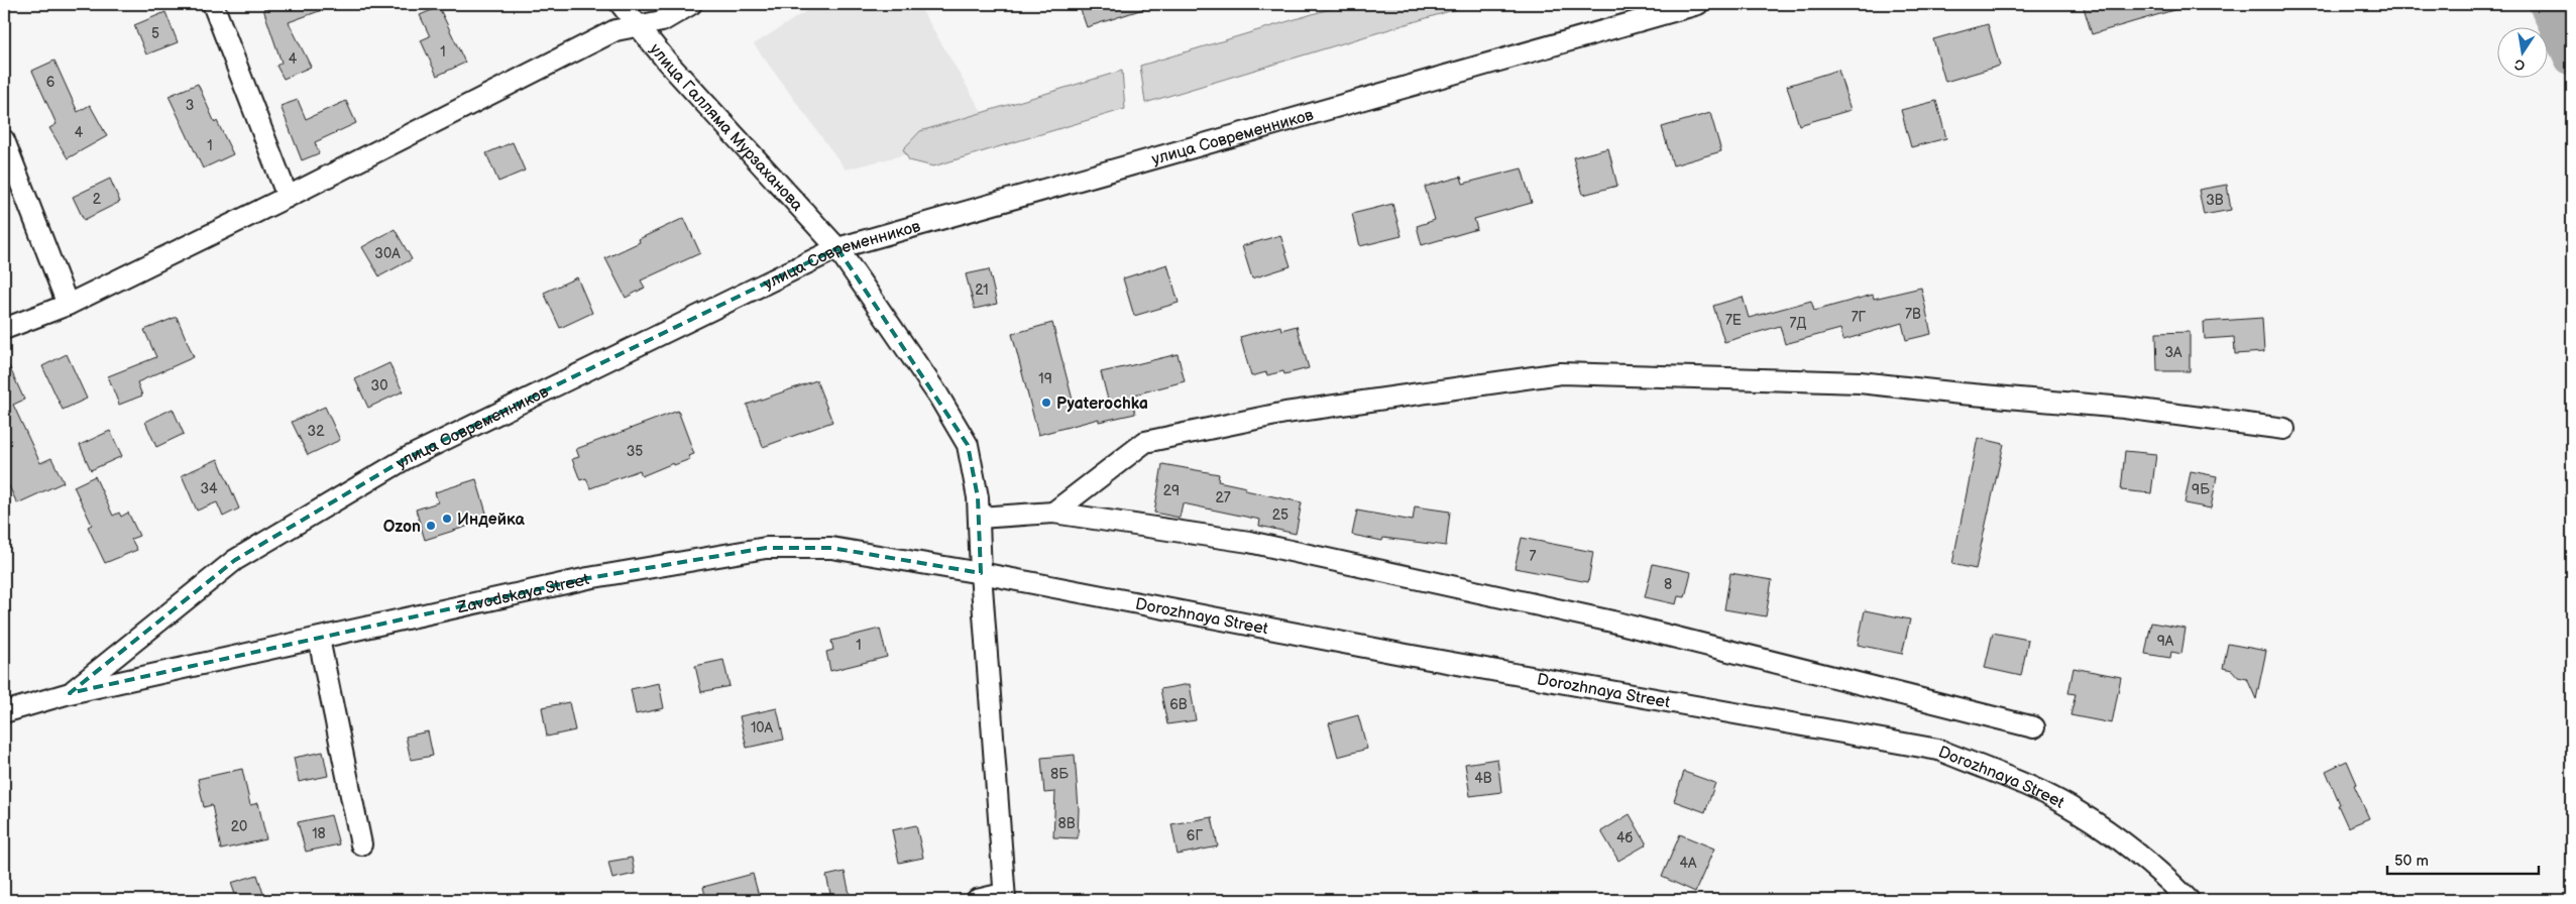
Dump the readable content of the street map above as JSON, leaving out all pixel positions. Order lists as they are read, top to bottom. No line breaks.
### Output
{"streets":{"street":["улица Галляма Мурзаханова","улица Современников","Zavodskaya Street","Dorozhnaya Street"]},"crossings":[["улица Галляма Мурзаханова","улица Современников"],["улица Галляма Мурзаханова","Zavodskaya Street"],["улица Галляма Мурзаханова","Dorozhnaya Street"],["улица Современников","Zavodskaya Street"],["Zavodskaya Street","Dorozhnaya Street"]],"places":["Pyaterochka","Индейка","Ozon"],"house_numbers":["5","1","4","6","3","4","1","2","3В","30А","21","7В","7Г","7Е","7Д","3А","19","30","32","35","34","9Б","29","27","25","7","8","9А","1","6В","10А","8Б","4В","8В","20","18","6Г","4б","4А"],"scale_bar":"50 m","north":"bottom"}
